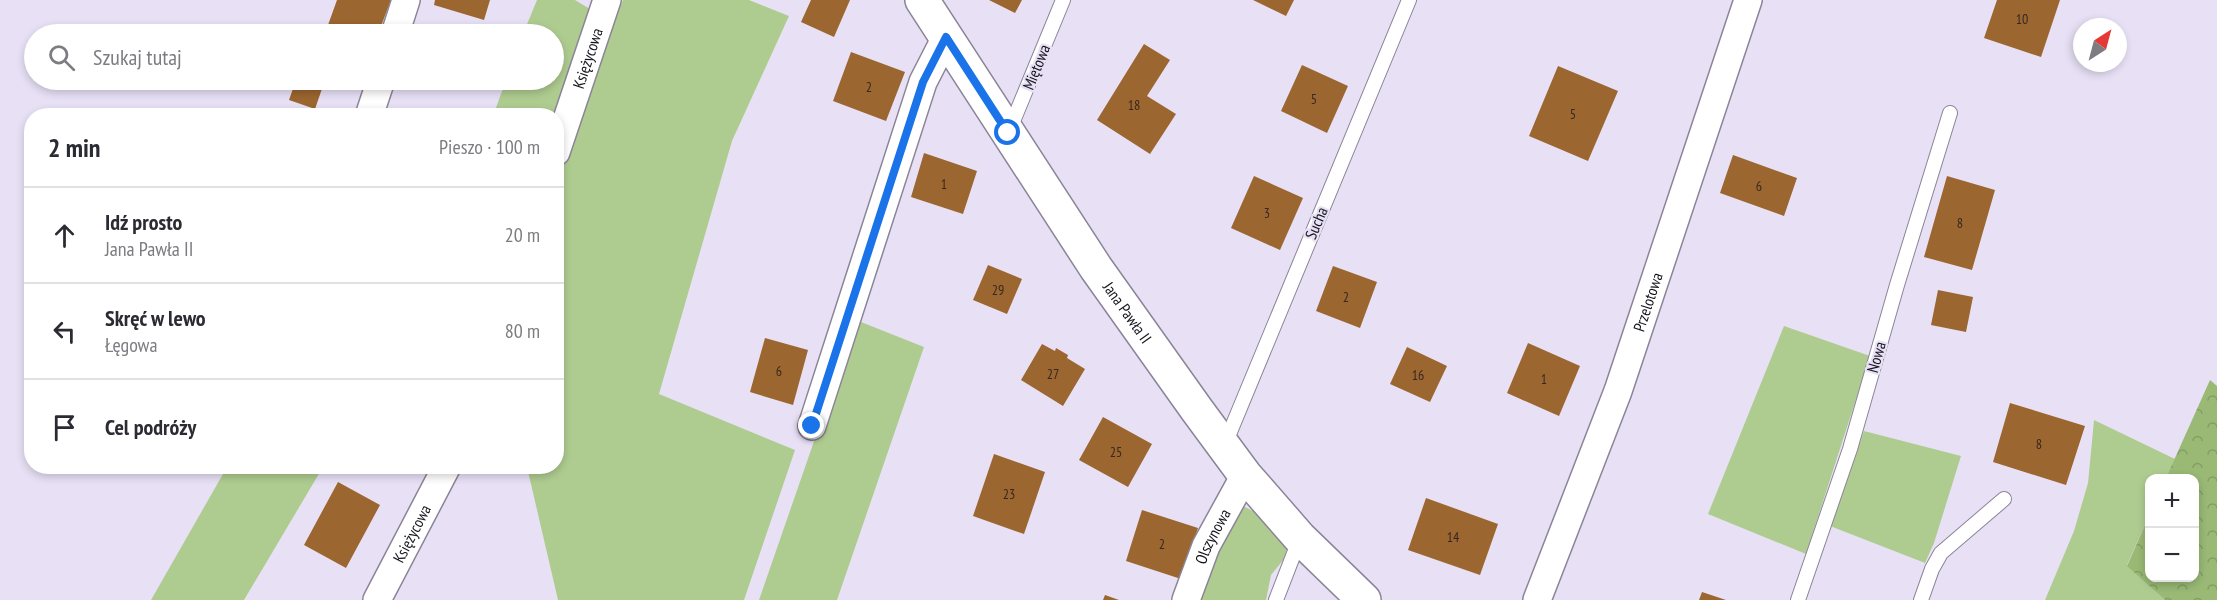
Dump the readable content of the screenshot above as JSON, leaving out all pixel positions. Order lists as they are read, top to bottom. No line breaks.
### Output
{"streets":{"street":["Księżycowa","Przelotowa","Jana Pawła II","Olszynowa"],"lane":["Miętowa","Sucha","Nowa"]},"crossings":[["Miętowa","Jana Pawła II"],["Sucha","Jana Pawła II"],["Jana Pawła II","Olszynowa"]],"house_numbers":["10","2","5","18","5","1","6","3","8","29","2","6","27","16","1","8","25","23","14","2"],"north":"top right","page":{"search":"Szukaj tutaj","heading":["2 min","Pieszo · 100 m"],"list":[["Idź prosto","Jana Pawła II","20 m"],["Skręć w lewo","Łęgowa","80 m"],"Cel podróży"],"map_buttons":["+","−"]}}
